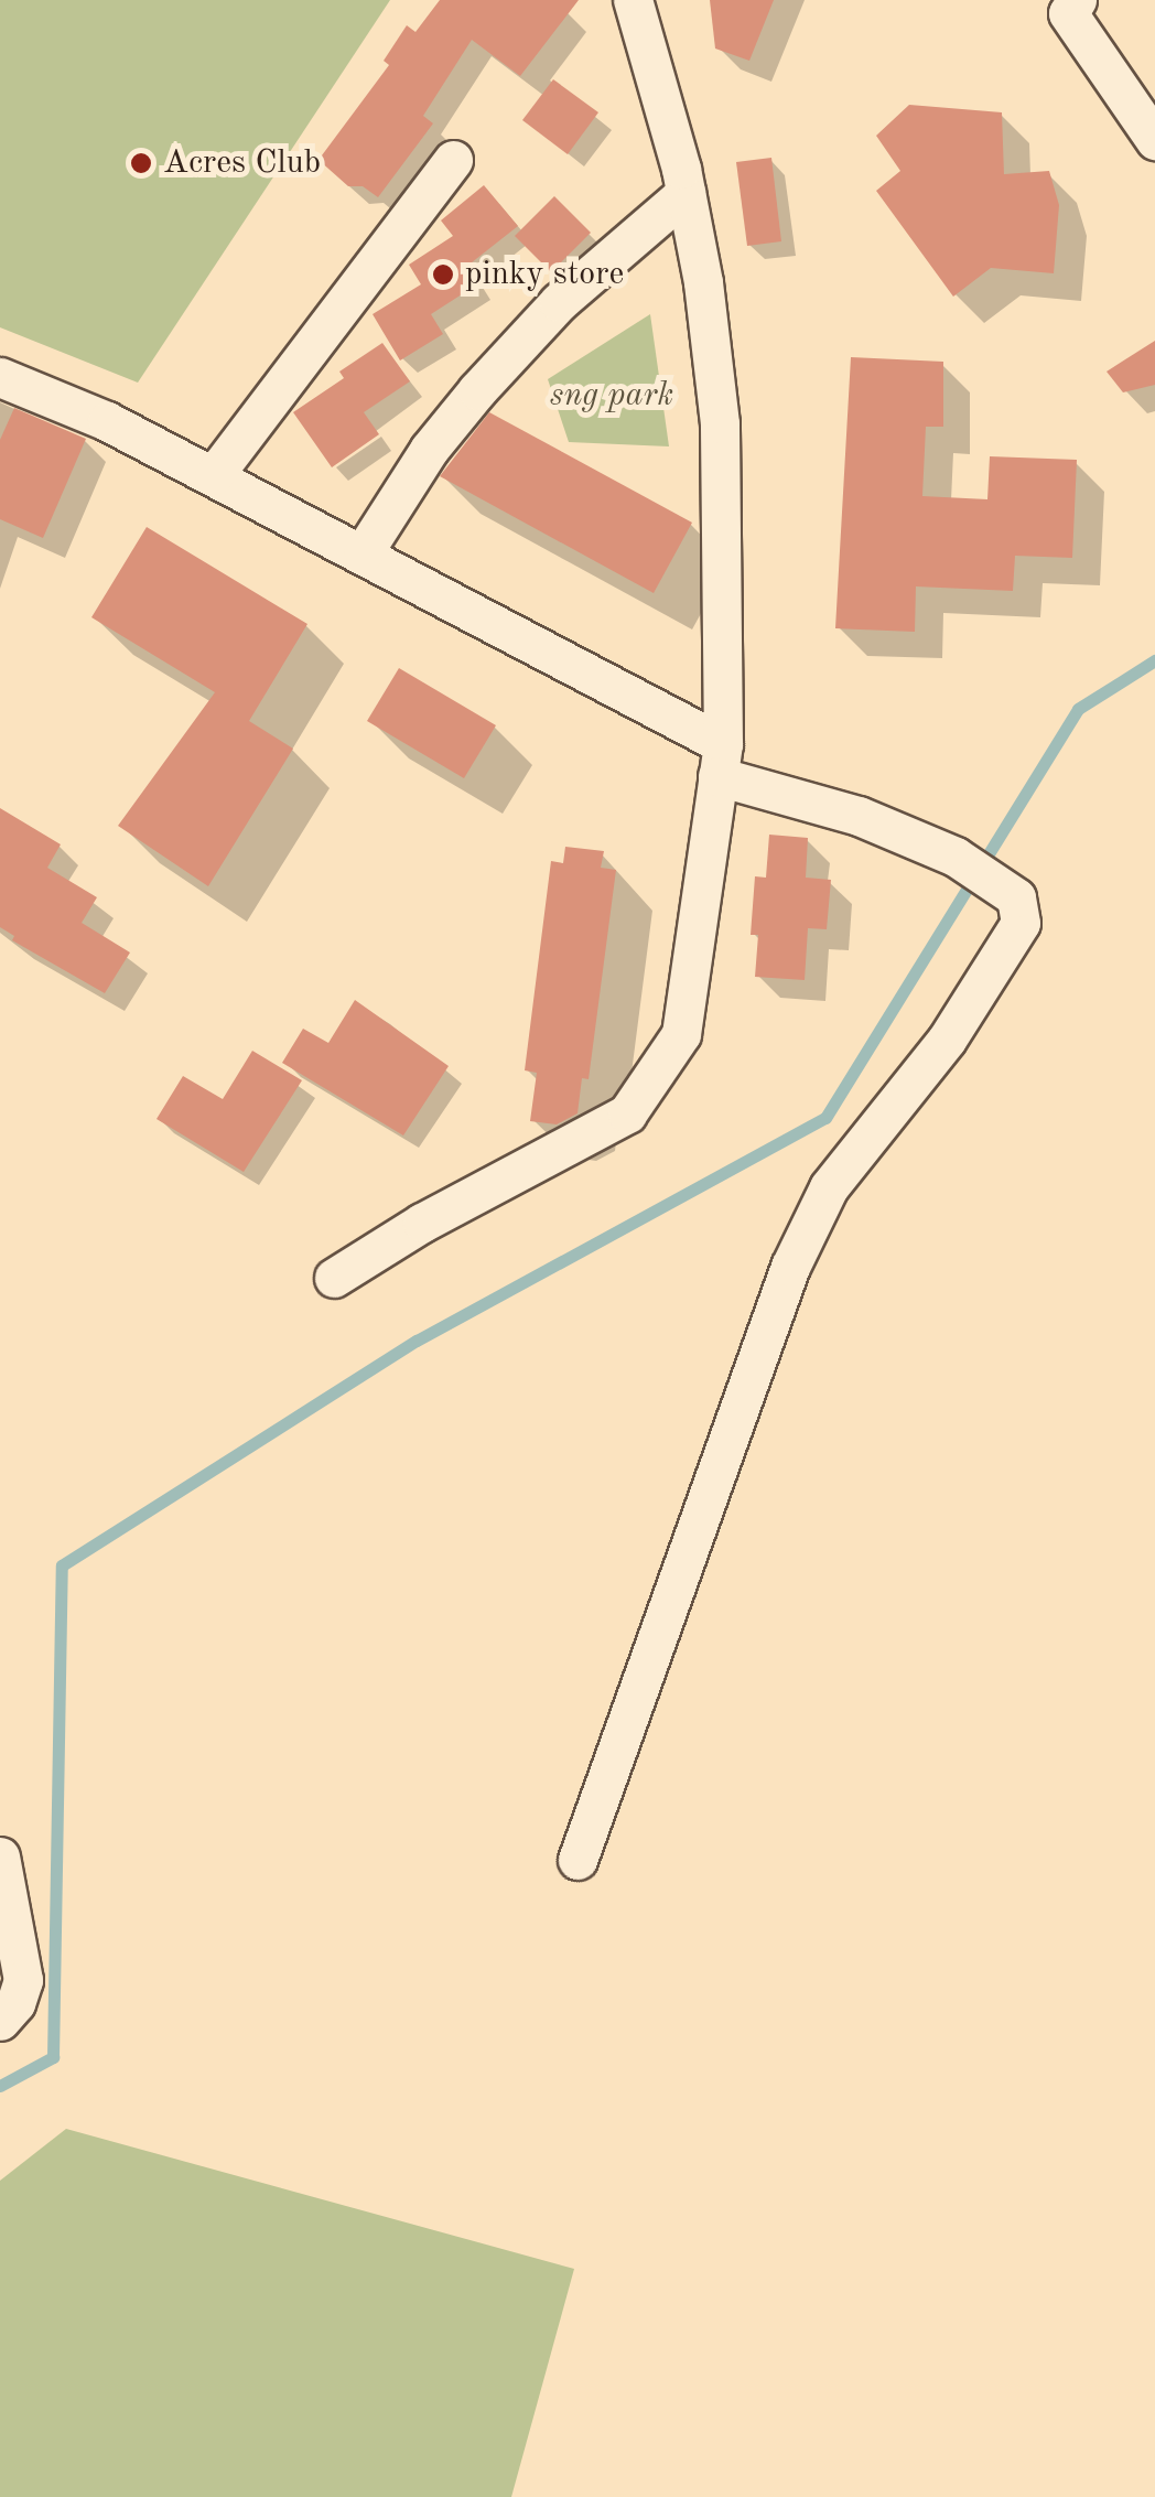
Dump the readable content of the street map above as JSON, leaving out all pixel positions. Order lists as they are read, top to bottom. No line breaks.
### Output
{"parks":["sng park"],"places":["Acres Club","pinky store"]}
